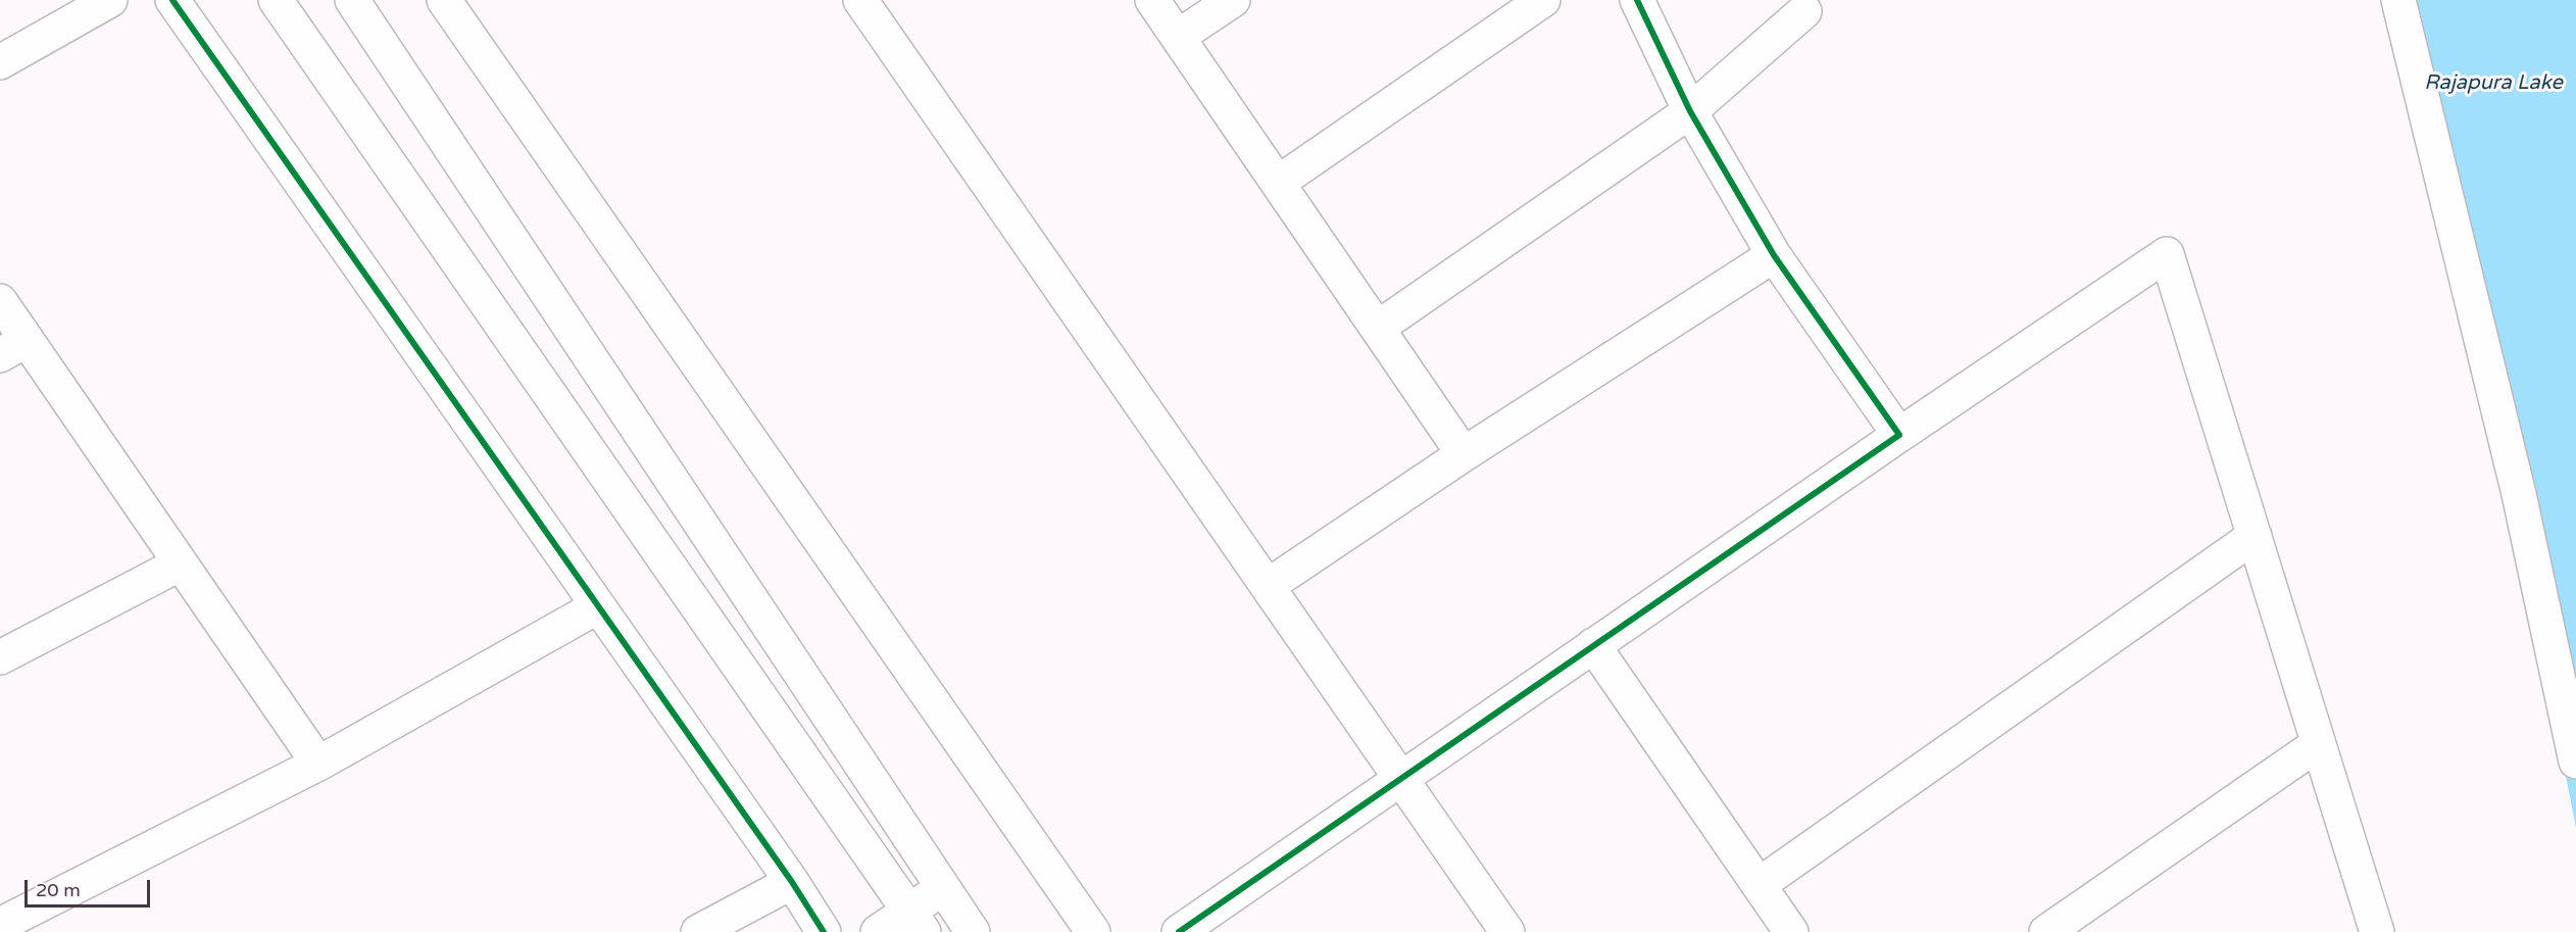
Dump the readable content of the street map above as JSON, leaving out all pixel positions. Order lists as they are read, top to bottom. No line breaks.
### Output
{"water":["Rajapura Lake"],"scale_bar":"20 m"}
